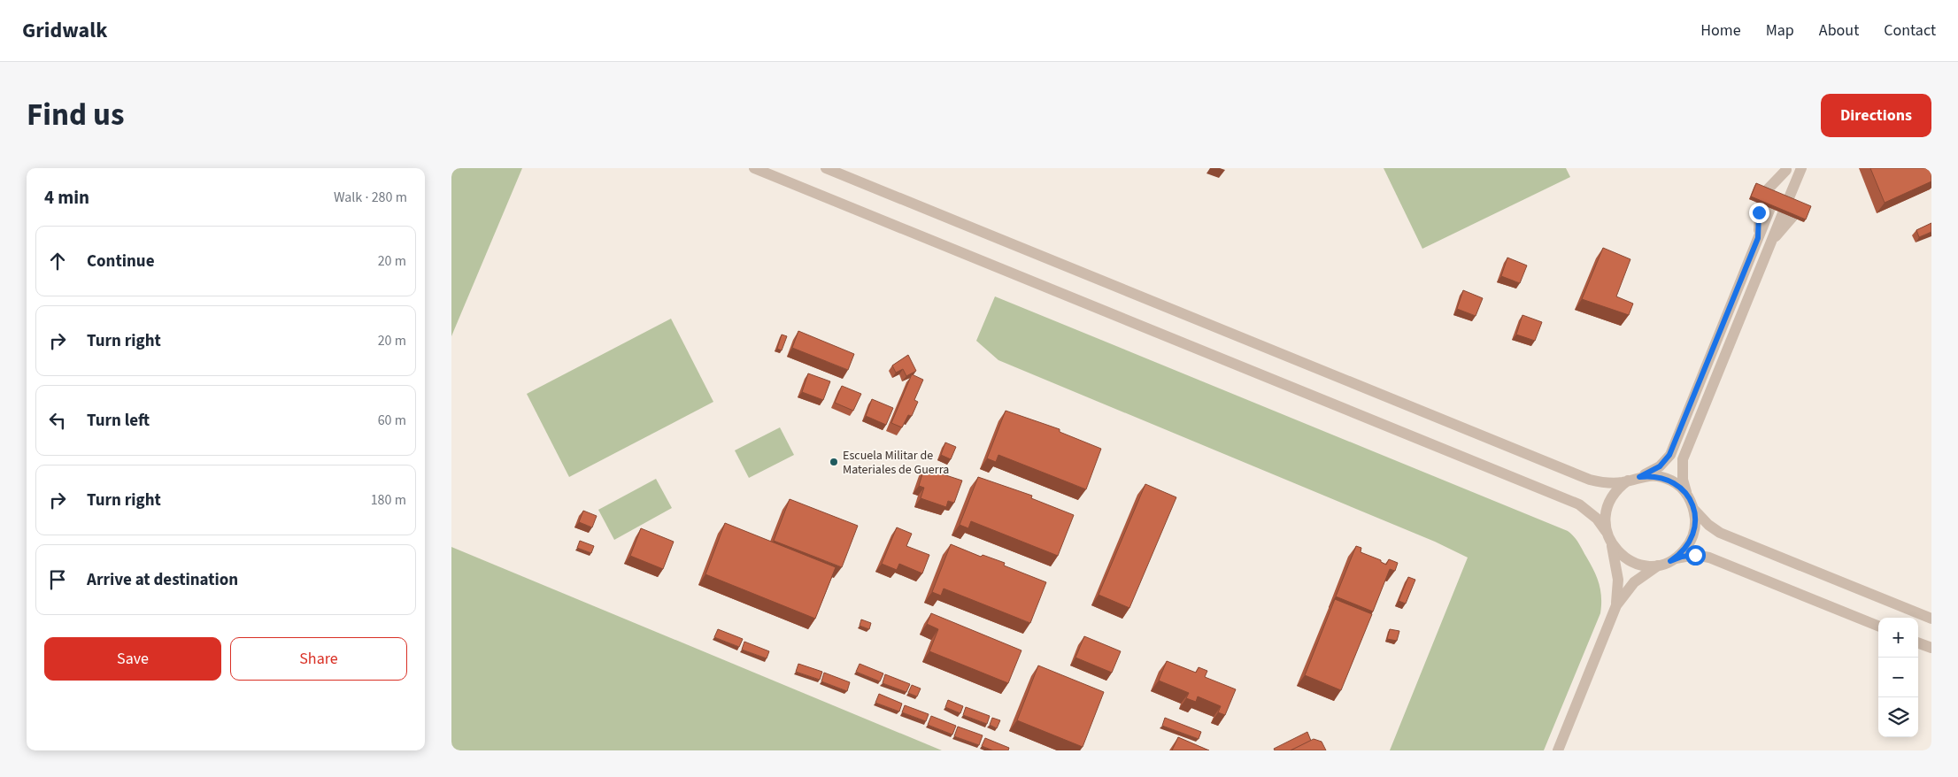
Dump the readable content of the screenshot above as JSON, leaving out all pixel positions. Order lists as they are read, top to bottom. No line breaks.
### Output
{"places":["Escuela Militar de Materiales de Guerra"],"page":{"header":"Gridwalk","nav":["Home","Map","About","Contact"],"title":"Find us","buttons":["Directions",["Save","Share"]],"heading":["4 min","Walk · 280 m"],"list":[["Continue","20 m"],["Turn right","20 m"],["Turn left","60 m"],["Turn right","180 m"],"Arrive at destination"],"map_buttons":["+","−"]}}
